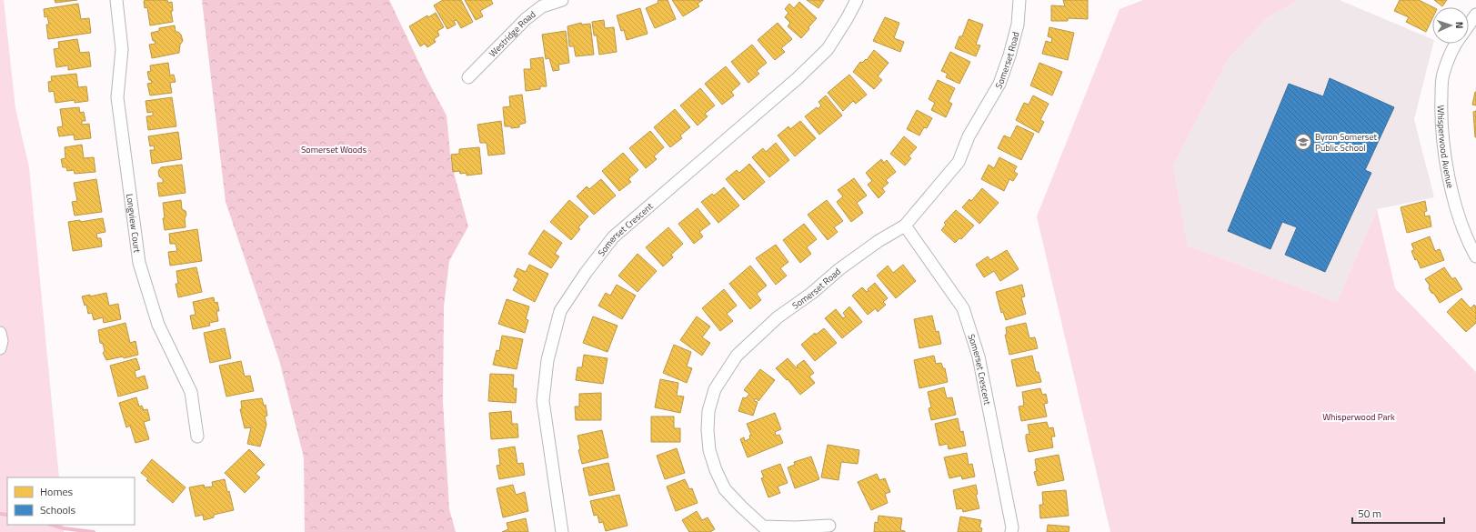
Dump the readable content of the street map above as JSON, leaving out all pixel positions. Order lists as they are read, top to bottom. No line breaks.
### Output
{"streets":{"street":["Westridge Road","Somerset Road","Whisperwood Avenue","Longview Court","Somerset Crescent"]},"crossings":[["Somerset Road","Somerset Crescent"]],"parks":["Somerset Woods","Whisperwood Park"],"places":{"school or university":["Byron Somerset Public School"]},"legend":["Homes","Schools"],"scale_bar":"50 m","north":"right"}
